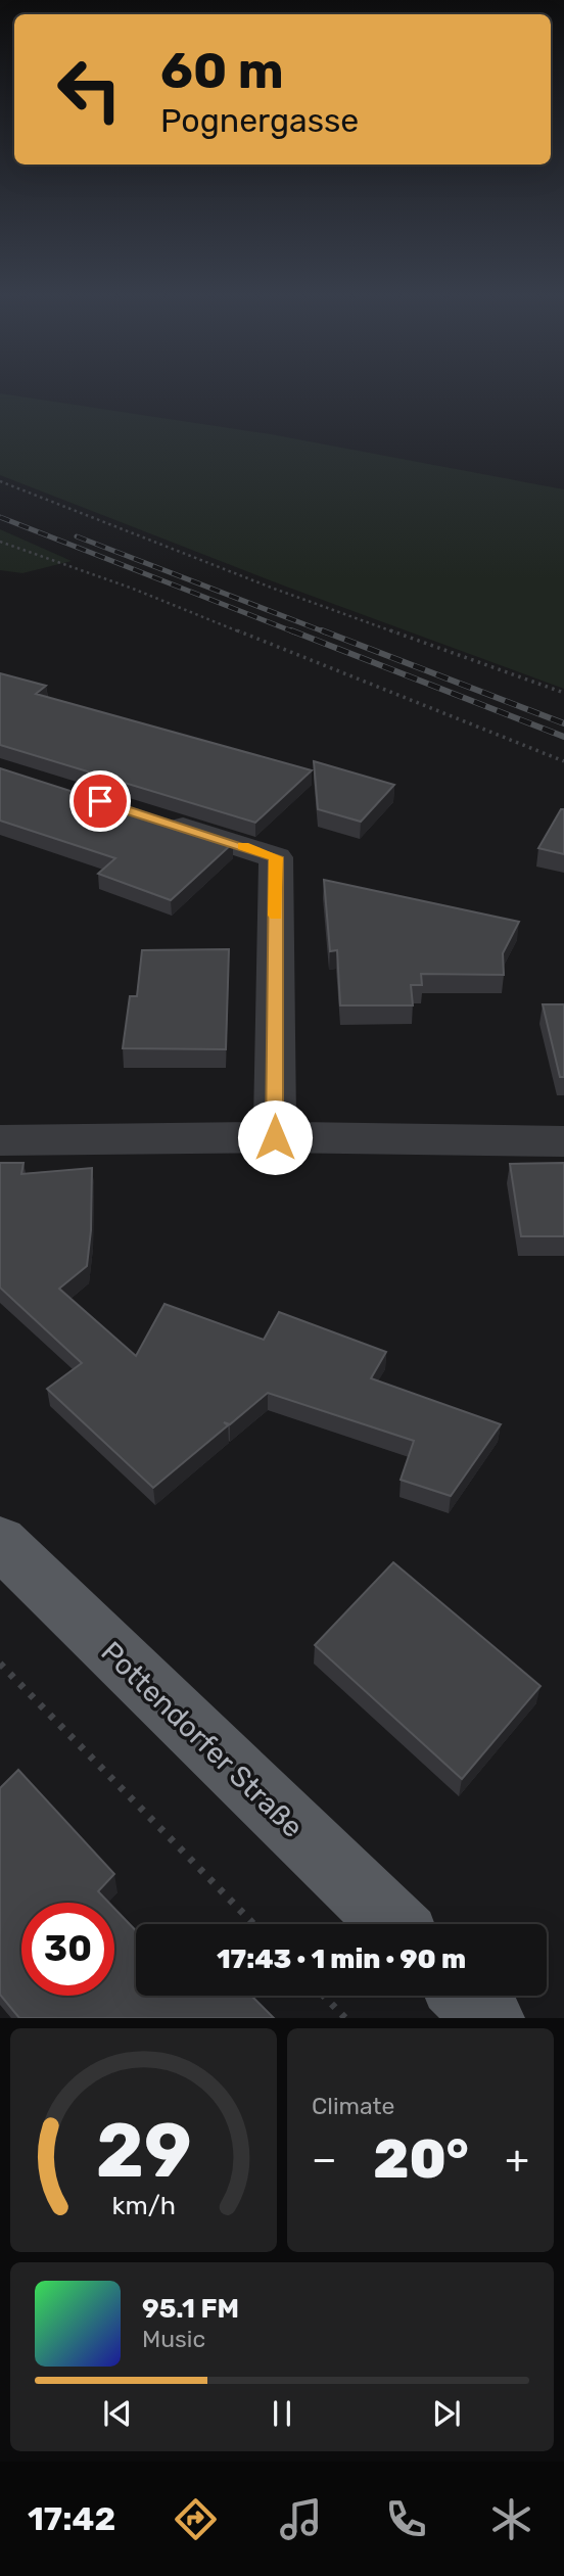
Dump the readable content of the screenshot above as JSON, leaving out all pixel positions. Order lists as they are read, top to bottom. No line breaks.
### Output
{"streets":{"main road":["Pottendorfer Straße"]},"page":{"turn":["60 m","Pognergasse"],"limit":"30","trip":"17:43 · 1 min · 90 m","tile":"Climate","heat":["−","20°","+"],"song":["95.1 FM","Music"],"tabs":"17:42","gauge":["29","km/h"]}}
